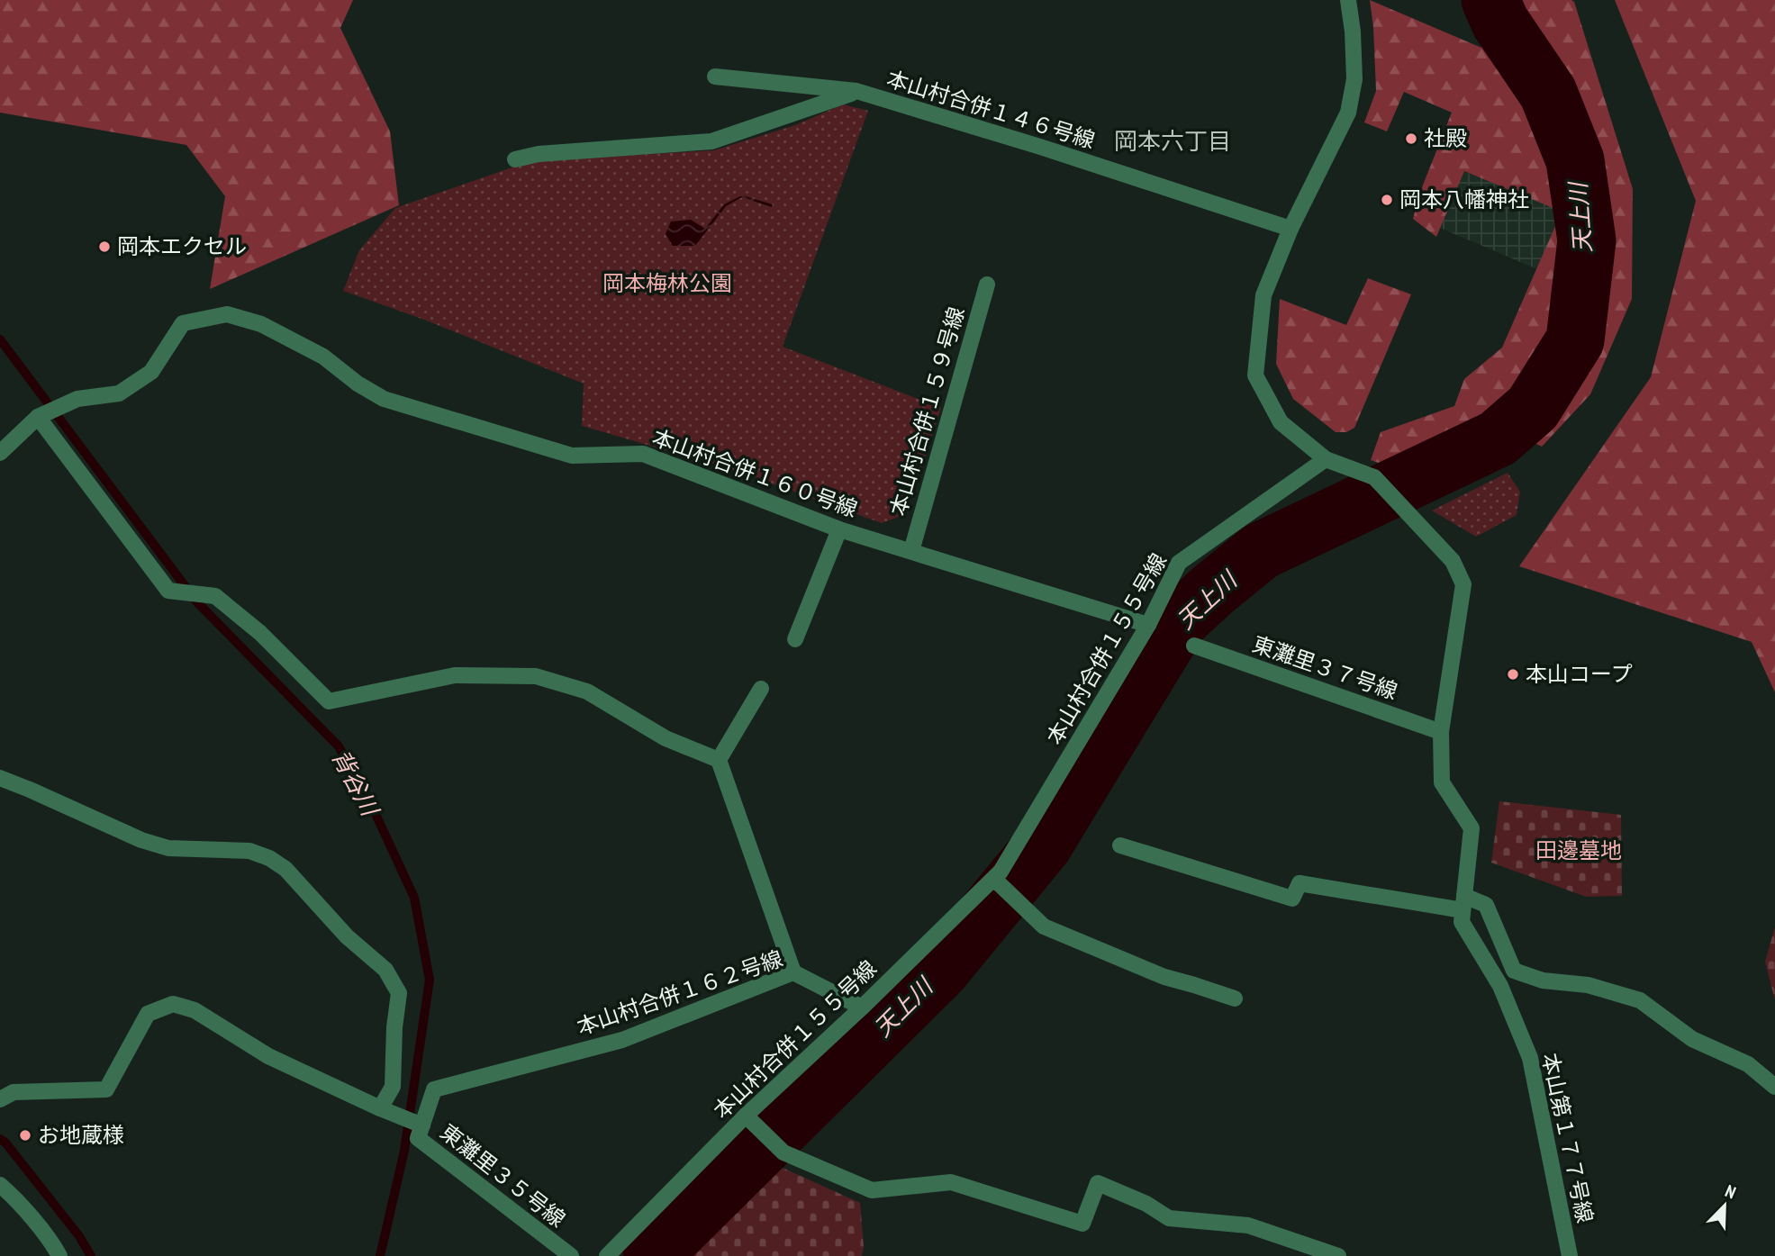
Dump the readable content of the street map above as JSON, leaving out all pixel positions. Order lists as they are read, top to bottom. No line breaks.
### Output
{"streets":{"street":["本山村合併１４６号線","本山村合併１５９号線","本山村合併１６０号線","本山村合併１５５号線","東灘里３７号線","本山村合併１６２号線","本山第１７７号線","東灘里３５号線"]},"crossings":[["本山村合併１５９号線","本山村合併１６０号線"],["本山村合併１６０号線","本山村合併１５５号線"],["本山村合併１５５号線","本山村合併１６２号線"],["本山村合併１５５号線","本山第１７７号線"],["東灘里３７号線","本山第１７７号線"],["本山村合併１６２号線","東灘里３５号線"]],"districts":["岡本六丁目"],"water":["天上川","背谷川"],"parks":["岡本梅林公園","田邊墓地"],"places":["社殿","岡本八幡神社","岡本エクセル","本山コープ","お地蔵様"],"north":"top right"}
